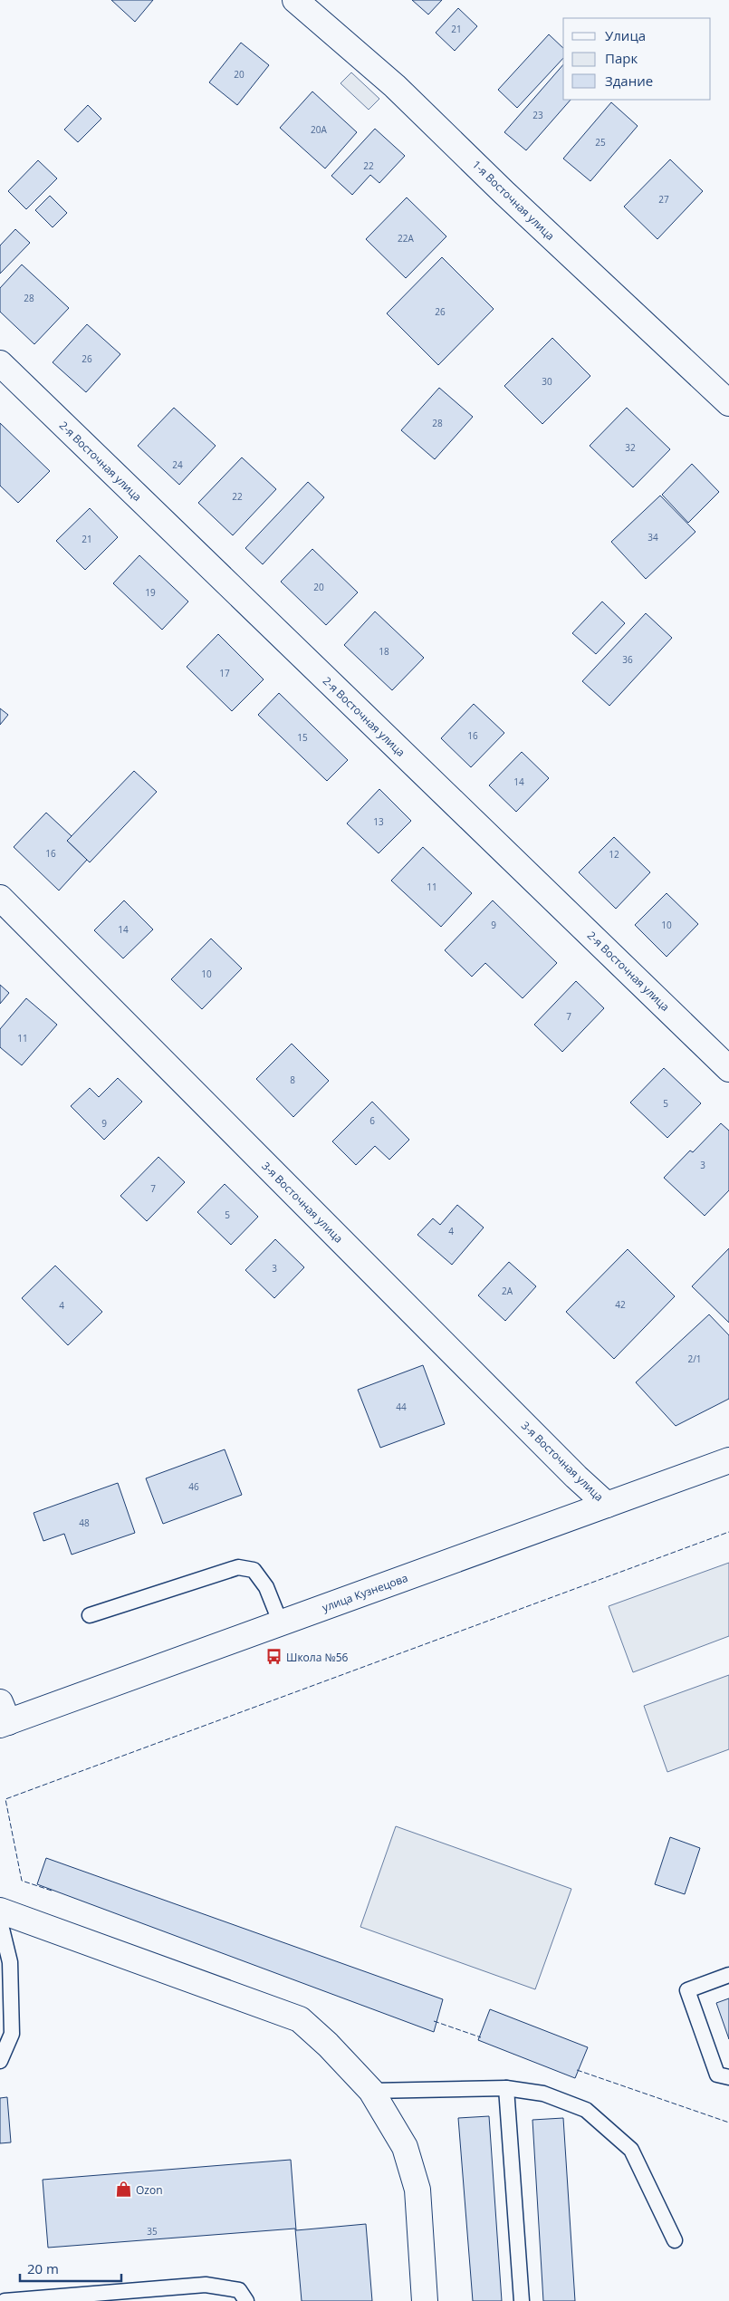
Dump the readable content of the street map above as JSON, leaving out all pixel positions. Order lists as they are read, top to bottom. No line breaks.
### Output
{"streets":{"street":["1-я Восточная улица","2-я Восточная улица","3-я Восточная улица","улица Кузнецова"]},"crossings":[["3-я Восточная улица","улица Кузнецова"]],"places":{"bus stop":["Школа №56"],"shop":["Ozon"]},"house_numbers":["21","20","23","20А","25","22","27","22А","28","26","26","30","28","32","24","22","34","21","20","19","18","36","17","16","15","14","13","16","12","11","9","10","14","10","7","11","8","5","6","9","3","7","5","4","3","2А","42","4","2/1","44","46","48","35"],"legend":["Улица","Парк","Здание"],"scale_bar":"20 m"}
